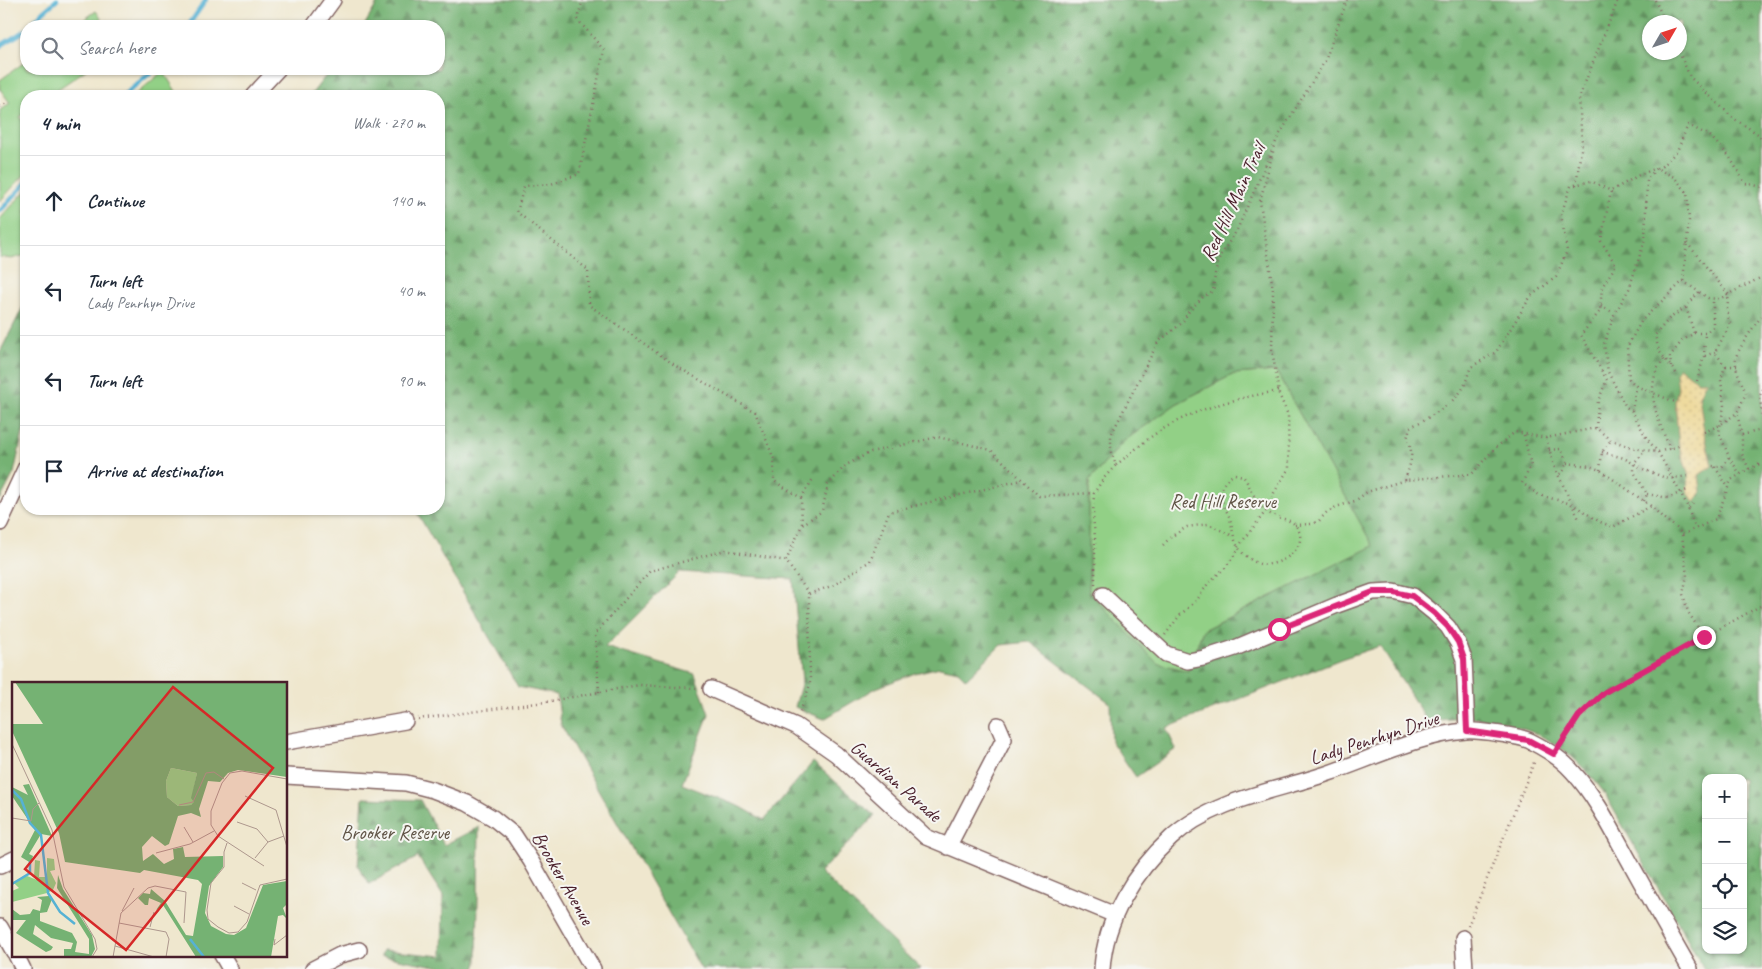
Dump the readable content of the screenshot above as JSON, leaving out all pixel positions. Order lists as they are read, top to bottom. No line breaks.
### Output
{"streets":{"street":["Lady Penrhyn Drive","Guardian Parade","Brooker Avenue"],"path":["Red Hill Main Trail"]},"crossings":[["Lady Penrhyn Drive","Guardian Parade"]],"parks":["Red Hill Reserve","Brooker Reserve"],"north":"top right","page":{"search":"Search here","heading":["4 min","Walk · 270 m"],"list":[["Continue","140 m"],["Turn left","Lady Penrhyn Drive","40 m"],["Turn left","90 m"],"Arrive at destination"],"map_buttons":["+","−"]}}
